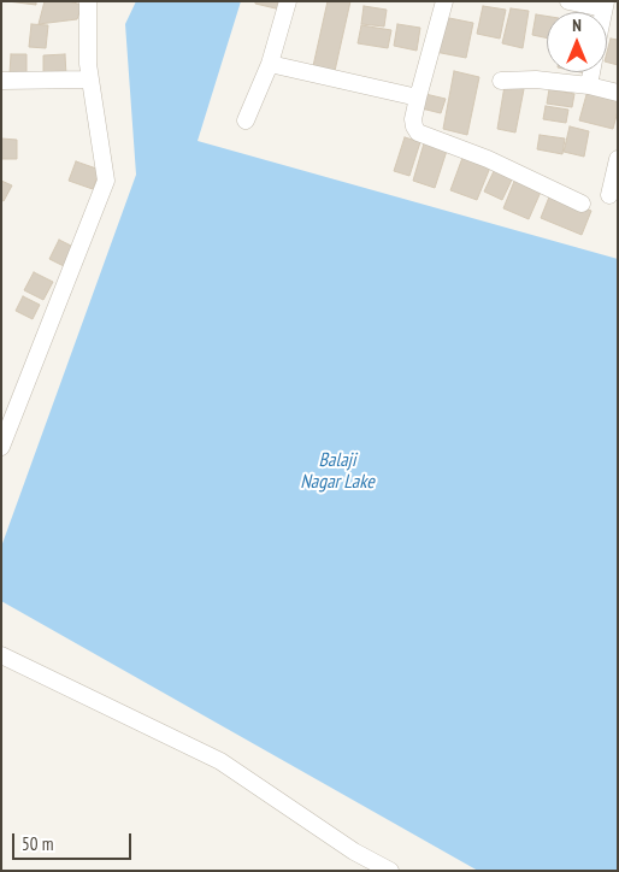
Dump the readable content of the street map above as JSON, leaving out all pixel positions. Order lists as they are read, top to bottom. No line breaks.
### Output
{"water":["Balaji Nagar Lake"],"scale_bar":"50 m","north":"top"}
